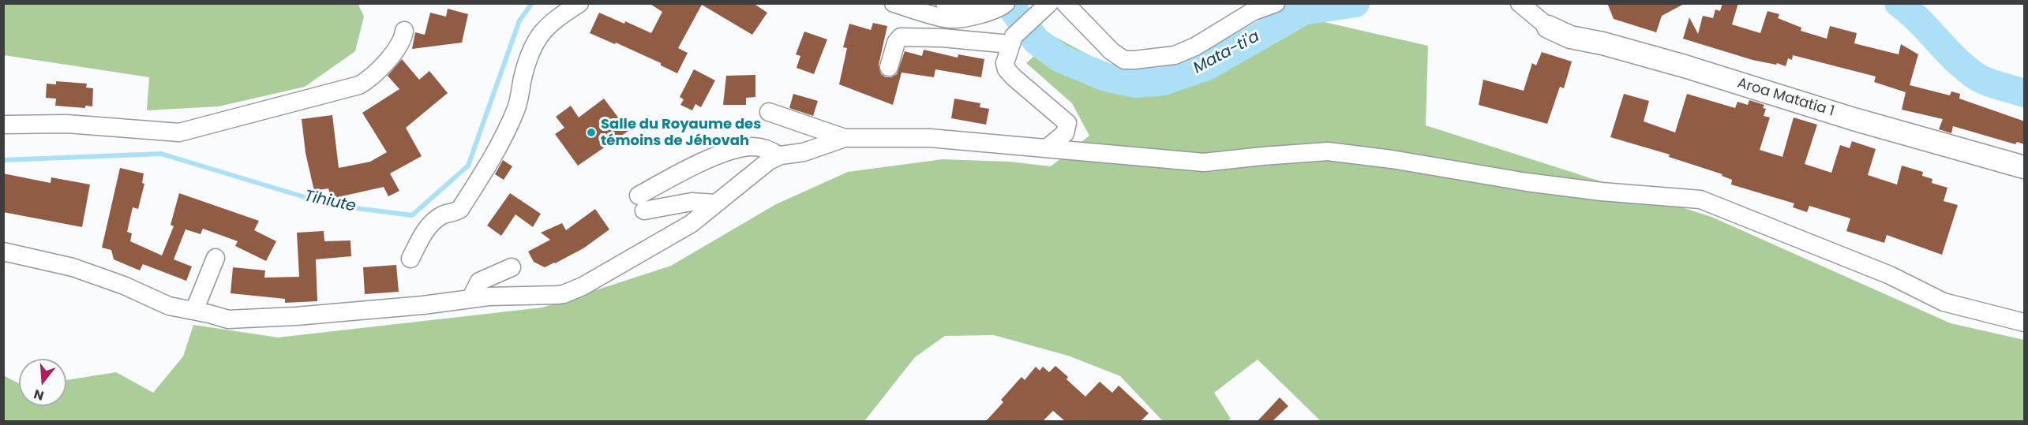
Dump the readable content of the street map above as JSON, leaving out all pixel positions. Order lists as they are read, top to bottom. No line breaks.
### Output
{"streets":{"main road":["Aroa Matatia 1"]},"water":["Mata-ti'a","Tihiute"],"places":["Salle du Royaume des témoins de Jéhovah"],"north":"bottom"}
